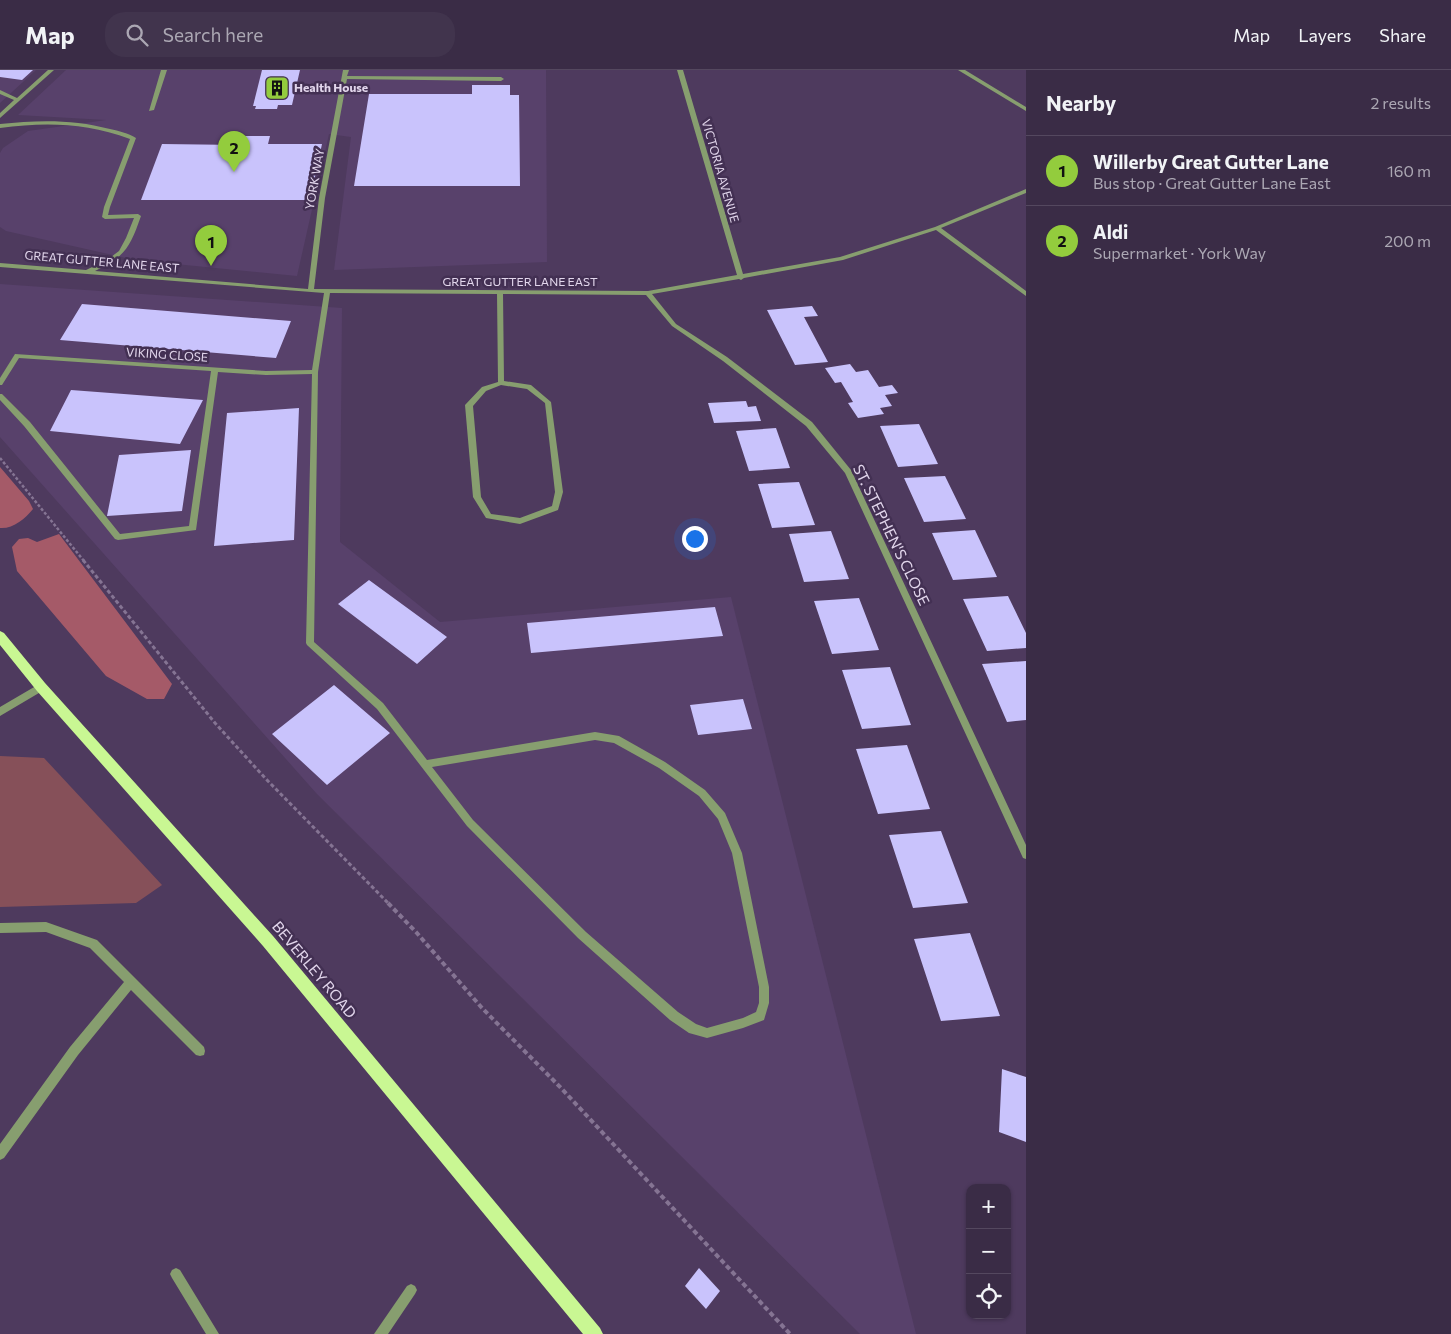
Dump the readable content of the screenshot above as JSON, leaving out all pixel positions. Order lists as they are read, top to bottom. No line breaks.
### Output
{"streets":{"main road":["BEVERLEY ROAD"],"street":["VICTORIA AVENUE","YORK WAY","GREAT GUTTER LANE EAST","VIKING CLOSE","ST. STEPHEN'S CLOSE"]},"crossings":[["VICTORIA AVENUE","GREAT GUTTER LANE EAST"],["YORK WAY","GREAT GUTTER LANE EAST"],["GREAT GUTTER LANE EAST","ST. STEPHEN'S CLOSE"]],"places":{"building":["Health House"]},"page":{"header":"Map","search":"Search here","nav":["Map","Layers","Share"],"heading":["Nearby","2 results"],"pins":["2","1"],"list":[{"mark":"1","name":"Willerby Great Gutter Lane","note":"Bus stop · Great Gutter Lane East","value":"160 m"},{"mark":"2","name":"Aldi","note":"Supermarket · York Way","value":"200 m"}],"map_buttons":["+","−"]}}
